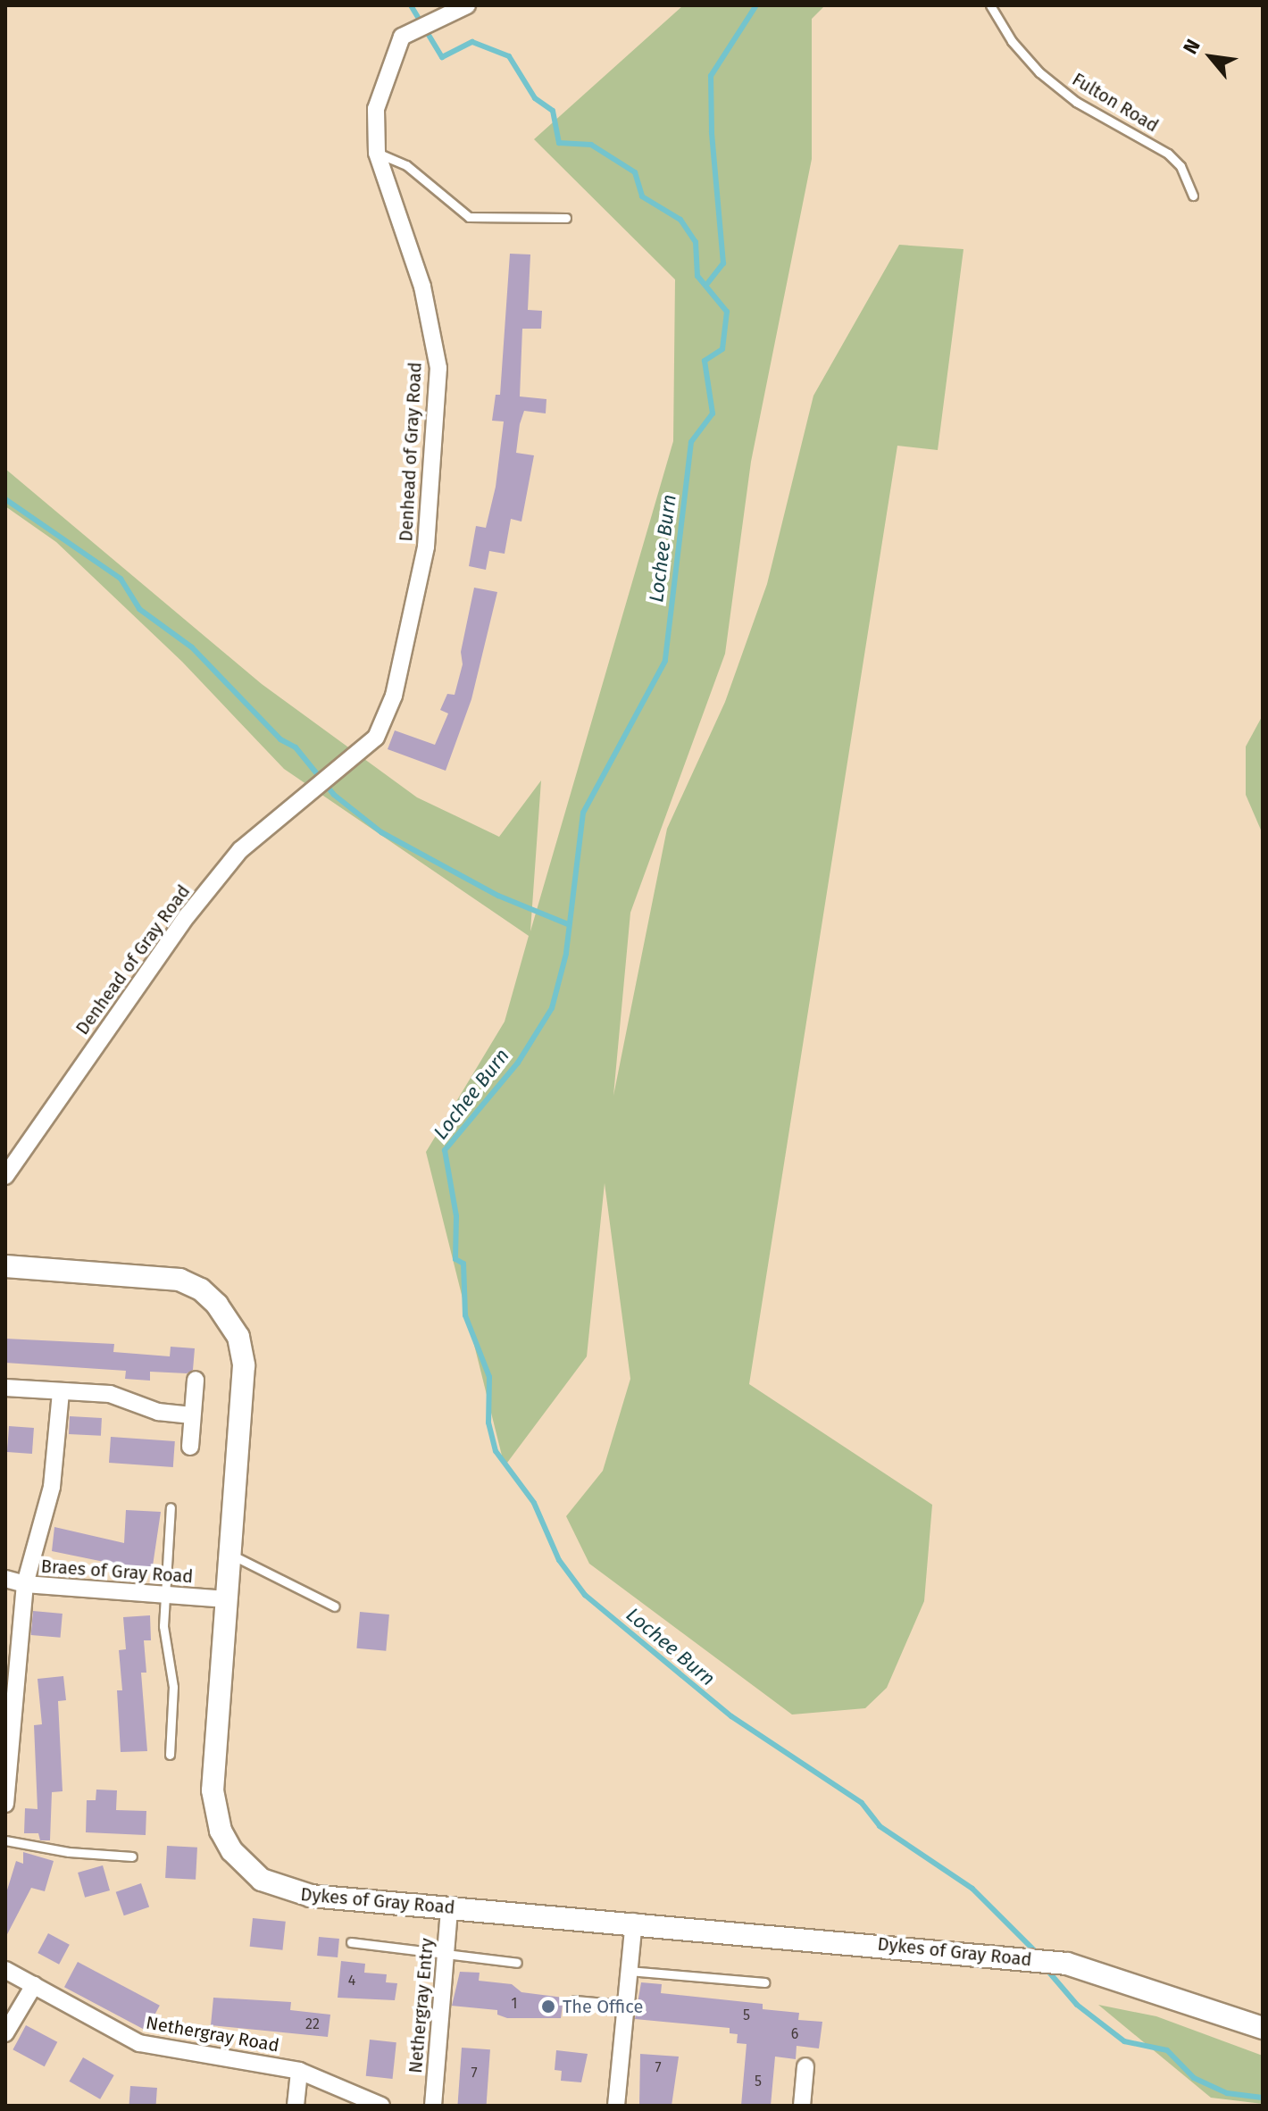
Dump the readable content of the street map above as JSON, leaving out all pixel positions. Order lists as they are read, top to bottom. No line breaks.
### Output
{"streets":{"street":["Denhead of Gray Road","Braes of Gray Road","Dykes of Gray Road","Nethergray Entry","Nethergray Road"],"lane":["Fulton Road"]},"crossings":[["Braes of Gray Road","Dykes of Gray Road"],["Dykes of Gray Road","Nethergray Entry"]],"water":["Lochee Burn"],"places":["The Office"],"house_numbers":["4","1","5","22","6","7","7","5"],"north":"top left"}
